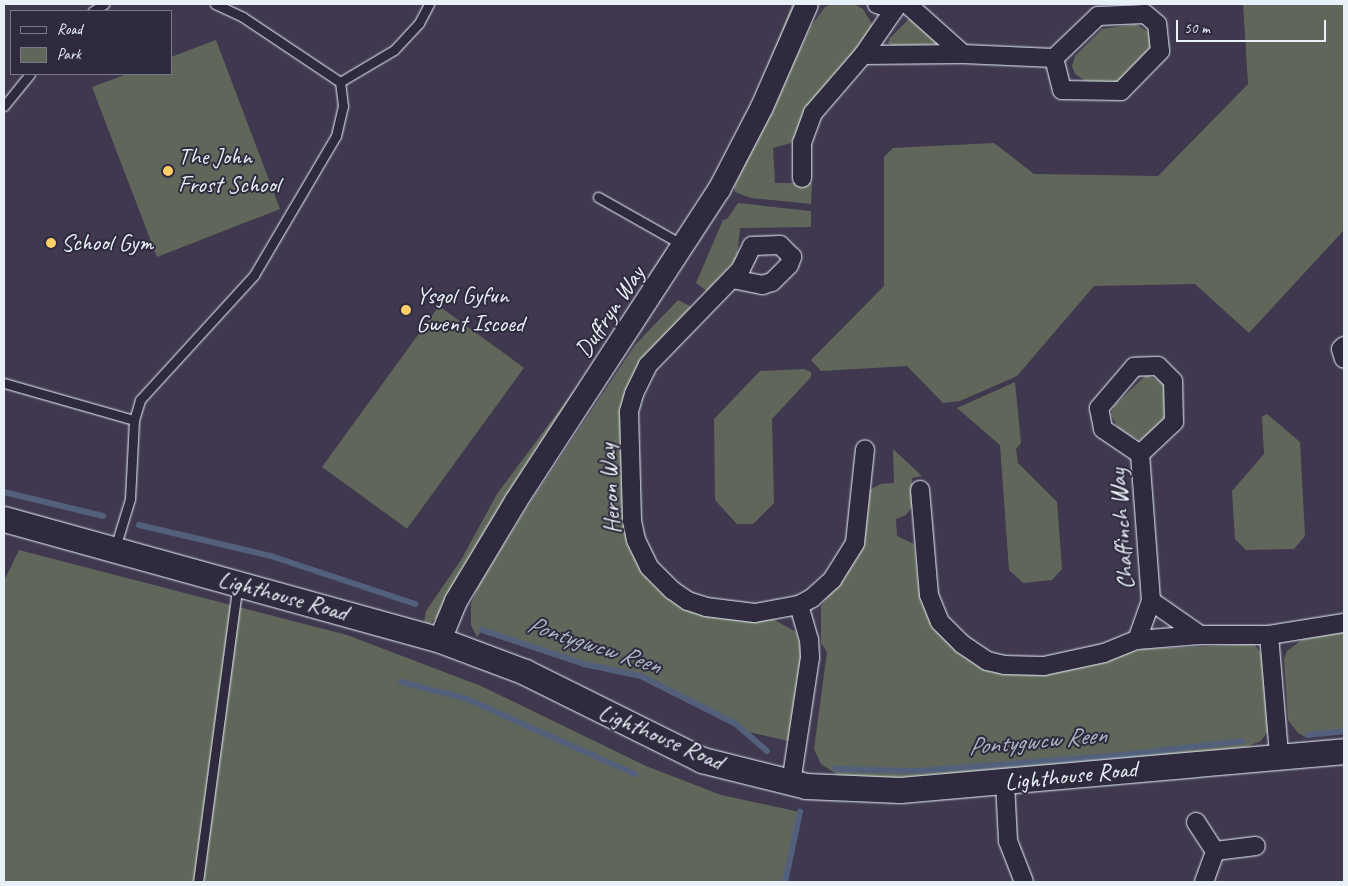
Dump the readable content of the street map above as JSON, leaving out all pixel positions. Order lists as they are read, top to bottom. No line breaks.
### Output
{"streets":{"main road":["Lighthouse Road"],"street":["Duffryn Way","Heron Way","Chaffinch Way"]},"crossings":[["Duffryn Way","Lighthouse Road"]],"water":["Pontygwcw Reen"],"places":["The John Frost School","School Gym","Ysgol Gyfun Gwent Iscoed"],"legend":["Road","Park"],"scale_bar":"50 m"}
